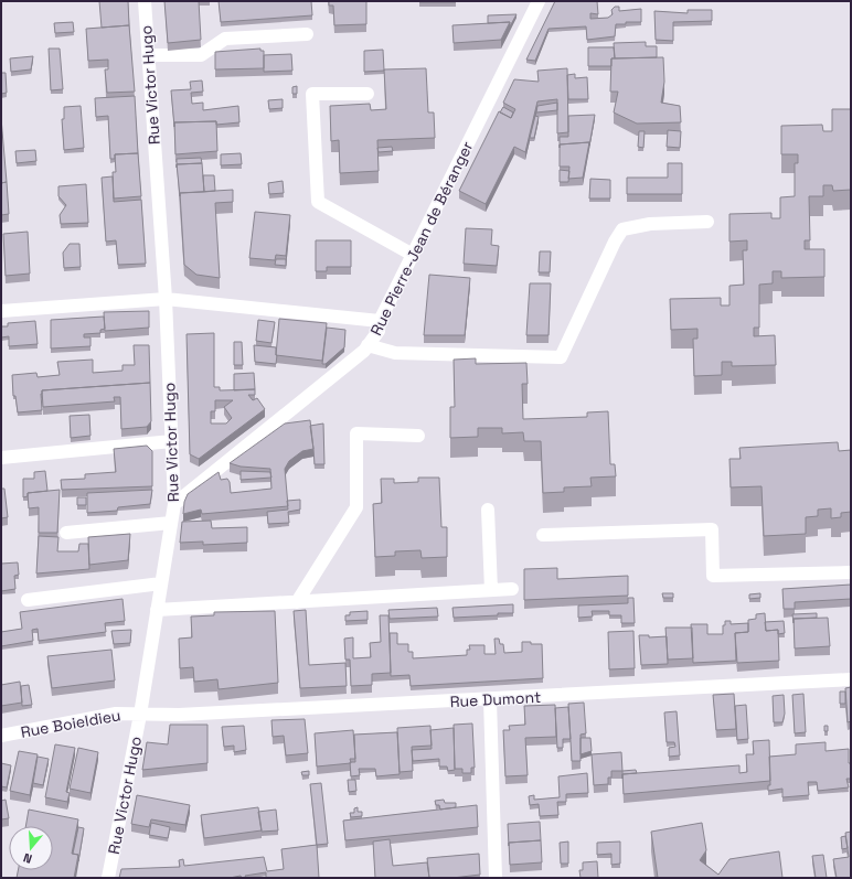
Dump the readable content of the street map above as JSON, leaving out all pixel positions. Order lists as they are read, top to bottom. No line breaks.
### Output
{"streets":{"street":["Rue Victor Hugo","Rue Pierre-Jean de Béranger","Rue Dumont","Rue Boieldieu"]},"crossings":[["Rue Victor Hugo","Rue Pierre-Jean de Béranger"],["Rue Victor Hugo","Rue Dumont"],["Rue Victor Hugo","Rue Boieldieu"],["Rue Dumont","Rue Boieldieu"]],"north":"bottom"}
